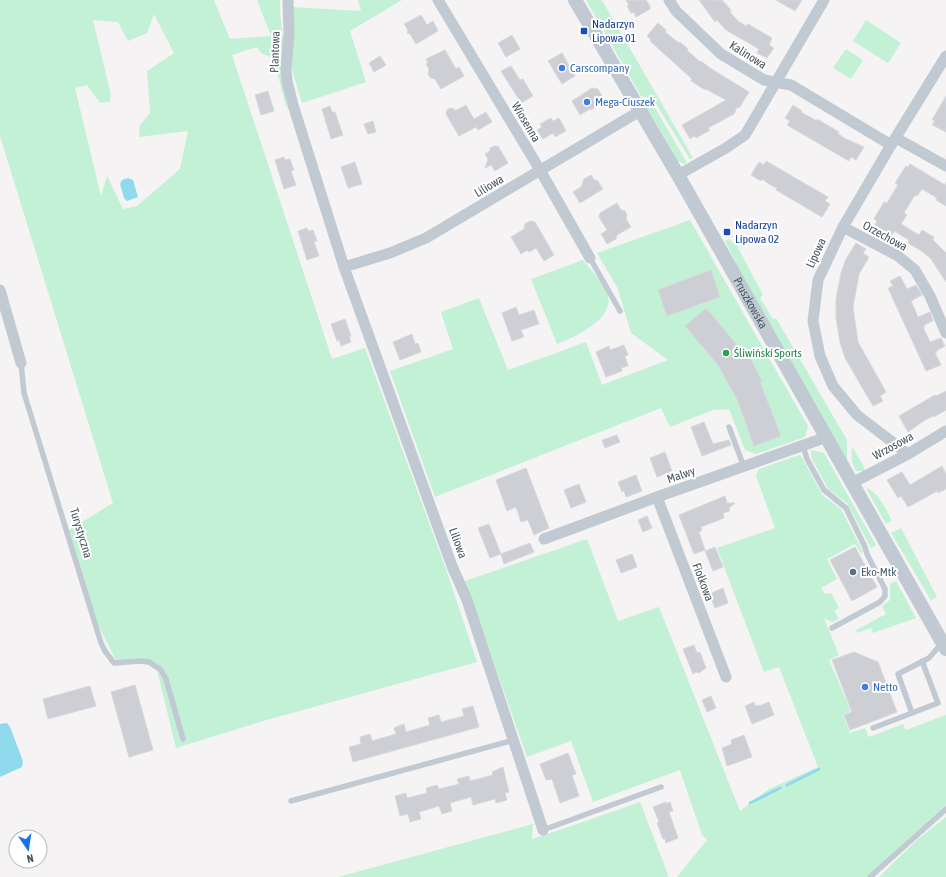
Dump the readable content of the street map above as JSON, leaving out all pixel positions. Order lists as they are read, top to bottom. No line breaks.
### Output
{"streets":{"street":["Plantowa","Kalinowa","Wiosenna","Liliowa","Orzechowa","Lipowa","Pruszkowska","Wrzosowa","Malwy","Turystyczna","Fiołkowa"]},"crossings":[["Plantowa","Liliowa"],["Kalinowa","Lipowa"],["Wiosenna","Liliowa"],["Liliowa","Pruszkowska"],["Orzechowa","Lipowa"],["Lipowa","Wrzosowa"],["Pruszkowska","Wrzosowa"],["Pruszkowska","Malwy"],["Malwy","Fiołkowa"]],"places":{"transit":["Nadarzyn Lipowa 01","Nadarzyn Lipowa 02"],"other":["Carscompany","Mega-Ciuszek","Śliwiński Sports","Eko-Mtk","Netto"]},"north":"bottom"}
